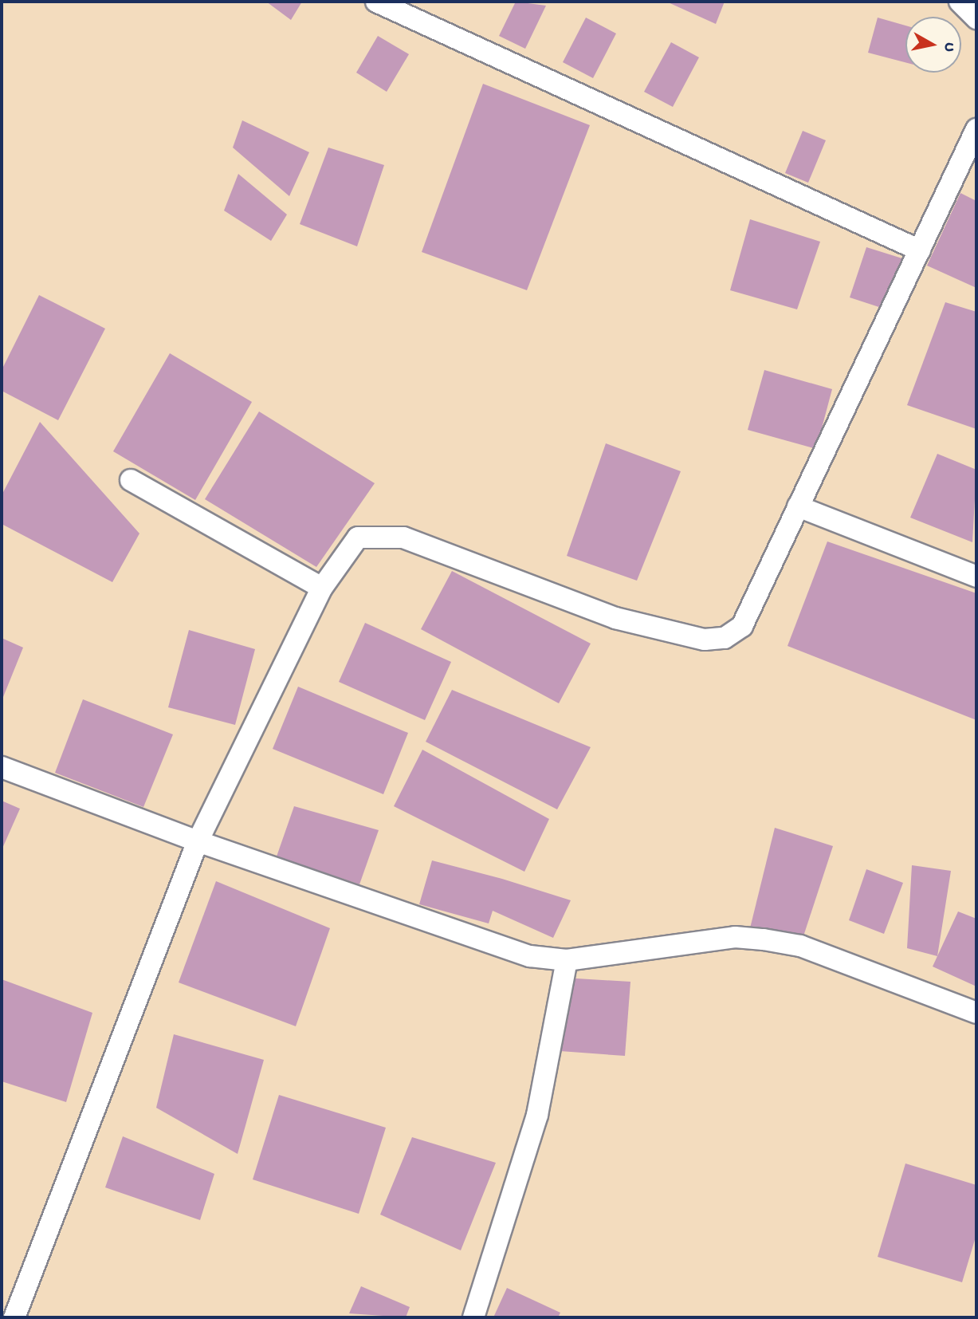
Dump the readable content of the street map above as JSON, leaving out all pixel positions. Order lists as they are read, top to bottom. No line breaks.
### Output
{"north":"right"}
